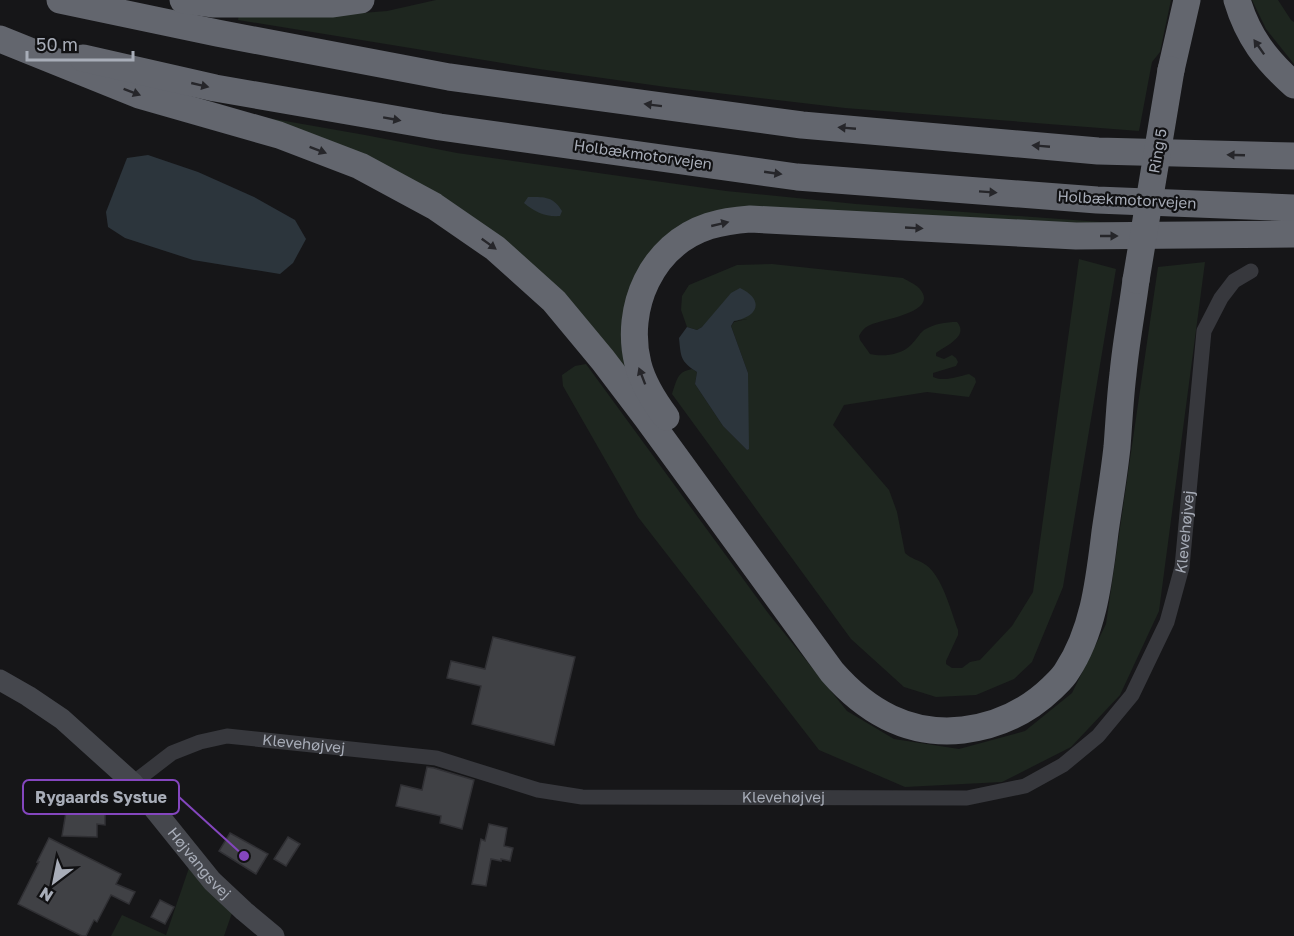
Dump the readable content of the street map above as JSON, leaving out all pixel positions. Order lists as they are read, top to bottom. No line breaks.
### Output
{"streets":{"highway":["Ring 5","Holbækmotorvejen"],"street":["Klevehøjvej","Højvangsvej"]},"crossings":[["Klevehøjvej","Højvangsvej"]],"places":["Rygaards Systue"],"scale_bar":"50 m","north":"bottom left"}
